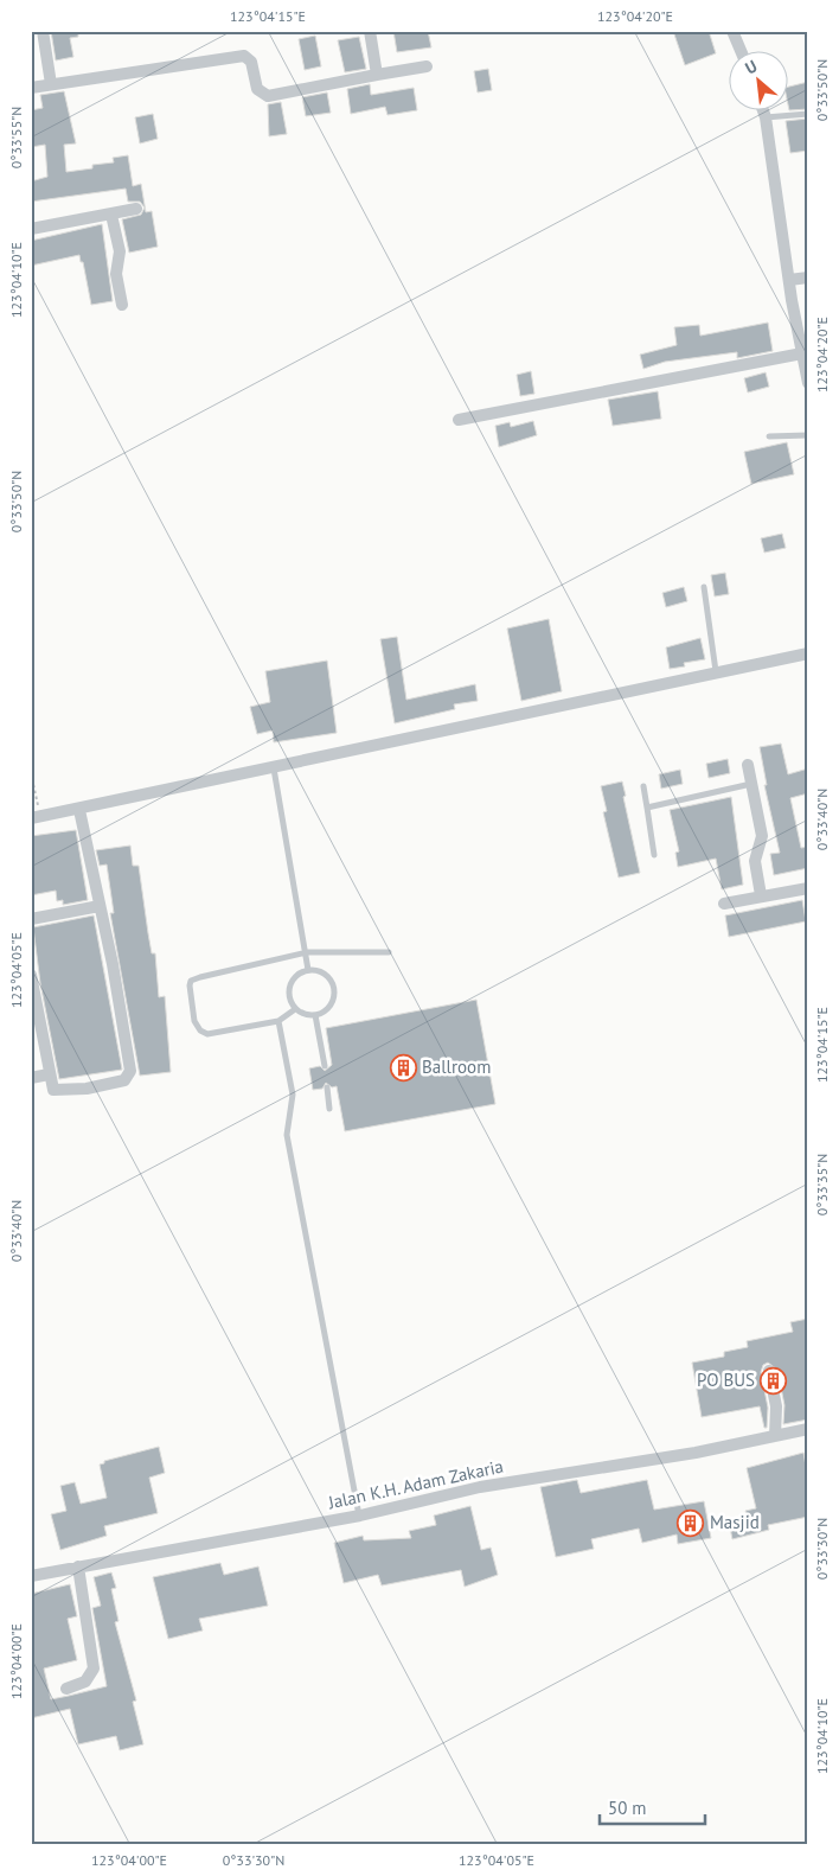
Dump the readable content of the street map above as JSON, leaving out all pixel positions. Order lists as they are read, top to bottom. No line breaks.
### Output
{"streets":{"street":["Jalan K.H. Adam Zakaria"]},"places":{"building":["Ballroom","PO BUS","Masjid"]},"scale_bar":"50 m","north":"top left","coordinates":["123°04'15\"E","123°04'20\"E","0°33'50\"N","0°33'55\"N","123°04'10\"E","0°33'40\"N","123°04'05\"E","0°33'35\"N","0°33'30\"N","123°04'00\"E"]}
